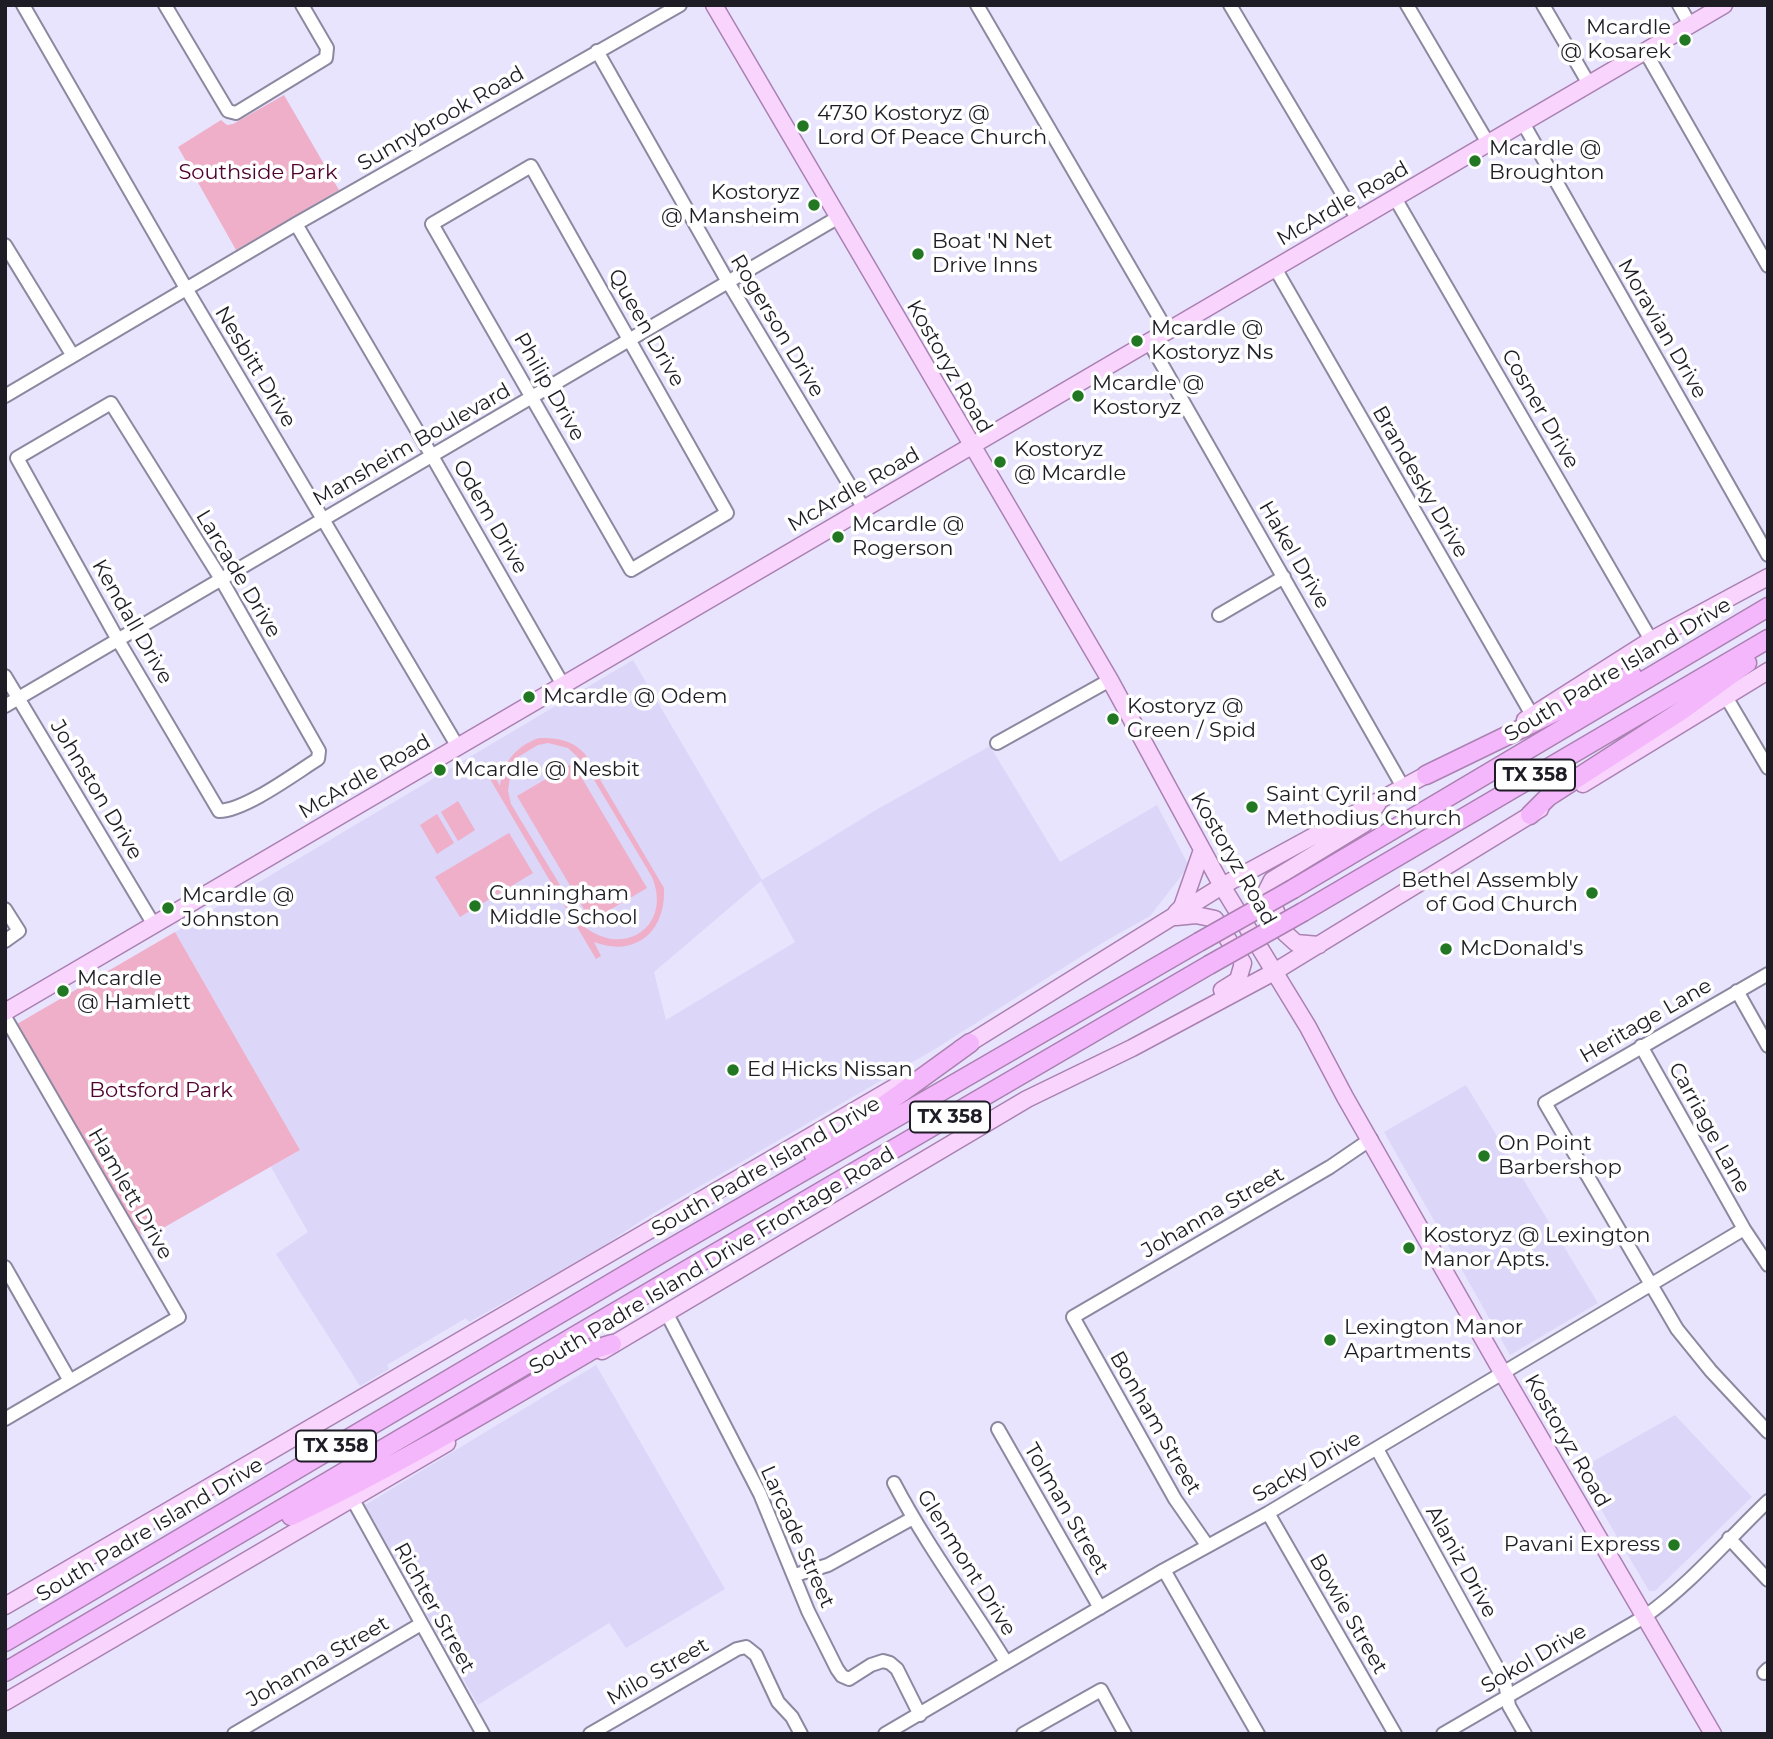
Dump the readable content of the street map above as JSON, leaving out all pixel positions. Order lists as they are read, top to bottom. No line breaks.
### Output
{"streets":{"highway":["South Padre Island Drive","TX 358"],"main road":["McArdle Road","Kostoryz Road","South Padre Island Drive Frontage Road"],"street":["Sunnybrook Road","Rogerson Drive","Queen Drive","Moravian Drive","Nesbitt Drive","Philip Drive","Cosner Drive","Mansheim Boulevard","Brandesky Drive","Odem Drive","Hakel Drive","Larcade Drive","Kendall Drive","Johnston Drive","Heritage Lane","Carriage Lane","Hamlett Drive","Johanna Street","Bonham Street","Sacky Drive","Tolman Street","Larcade Street","Alaniz Drive","Glenmont Drive","Richter Street","Bowie Street","Sokol Drive","Milo Street"]},"crossings":[["Sunnybrook Road","Rogerson Drive"],["Sunnybrook Road","Nesbitt Drive"],["Sunnybrook Road","Odem Drive"],["McArdle Road","Rogerson Drive"],["McArdle Road","Moravian Drive"],["McArdle Road","Nesbitt Drive"],["McArdle Road","Kostoryz Road"],["McArdle Road","Cosner Drive"],["McArdle Road","Brandesky Drive"],["McArdle Road","Odem Drive"],["McArdle Road","Hakel Drive"],["McArdle Road","Johnston Drive"],["McArdle Road","Hamlett Drive"],["Rogerson Drive","Mansheim Boulevard"],["Queen Drive","Philip Drive"],["Queen Drive","Mansheim Boulevard"],["Nesbitt Drive","Mansheim Boulevard"],["Kostoryz Road","Mansheim Boulevard"],["Kostoryz Road","Johanna Street"],["Kostoryz Road","South Padre Island Drive Frontage Road"],["Kostoryz Road","Sacky Drive"],["Kostoryz Road","Sokol Drive"],["Philip Drive","Mansheim Boulevard"],["Mansheim Boulevard","Odem Drive"],["Mansheim Boulevard","Larcade Drive"],["Mansheim Boulevard","Kendall Drive"],["Mansheim Boulevard","Johnston Drive"],["Larcade Drive","Kendall Drive"],["Heritage Lane","Carriage Lane"],["Heritage Lane","Sacky Drive"],["Carriage Lane","Sacky Drive"],["Johanna Street","Bonham Street"],["Johanna Street","Richter Street"],["South Padre Island Drive Frontage Road","Larcade Street"],["South Padre Island Drive Frontage Road","Richter Street"],["Bonham Street","Sacky Drive"],["Sacky Drive","Tolman Street"],["Sacky Drive","Larcade Street"],["Sacky Drive","Alaniz Drive"],["Sacky Drive","Glenmont Drive"],["Sacky Drive","Bowie Street"],["Alaniz Drive","Sokol Drive"]],"parks":["Southside Park","Botsford Park"],"places":["Mcardle @ Kosarek","4730 Kostoryz @ Lord Of Peace Church","Mcardle @ Broughton","Kostoryz @ Mansheim","Boat 'N Net Drive Inns","Mcardle @ Kostoryz Ns","Mcardle @ Kostoryz","Kostoryz @ Mcardle","Mcardle @ Rogerson","Mcardle @ Odem","Kostoryz @ Green / Spid","Mcardle @ Nesbit","Saint Cyril and Methodius Church","Bethel Assembly of God Church","Cunningham Middle School","Mcardle @ Johnston","McDonald's","Mcardle @ Hamlett","Ed Hicks Nissan","On Point Barbershop","Kostoryz @ Lexington Manor Apts.","Lexington Manor Apartments","Pavani Express"]}
